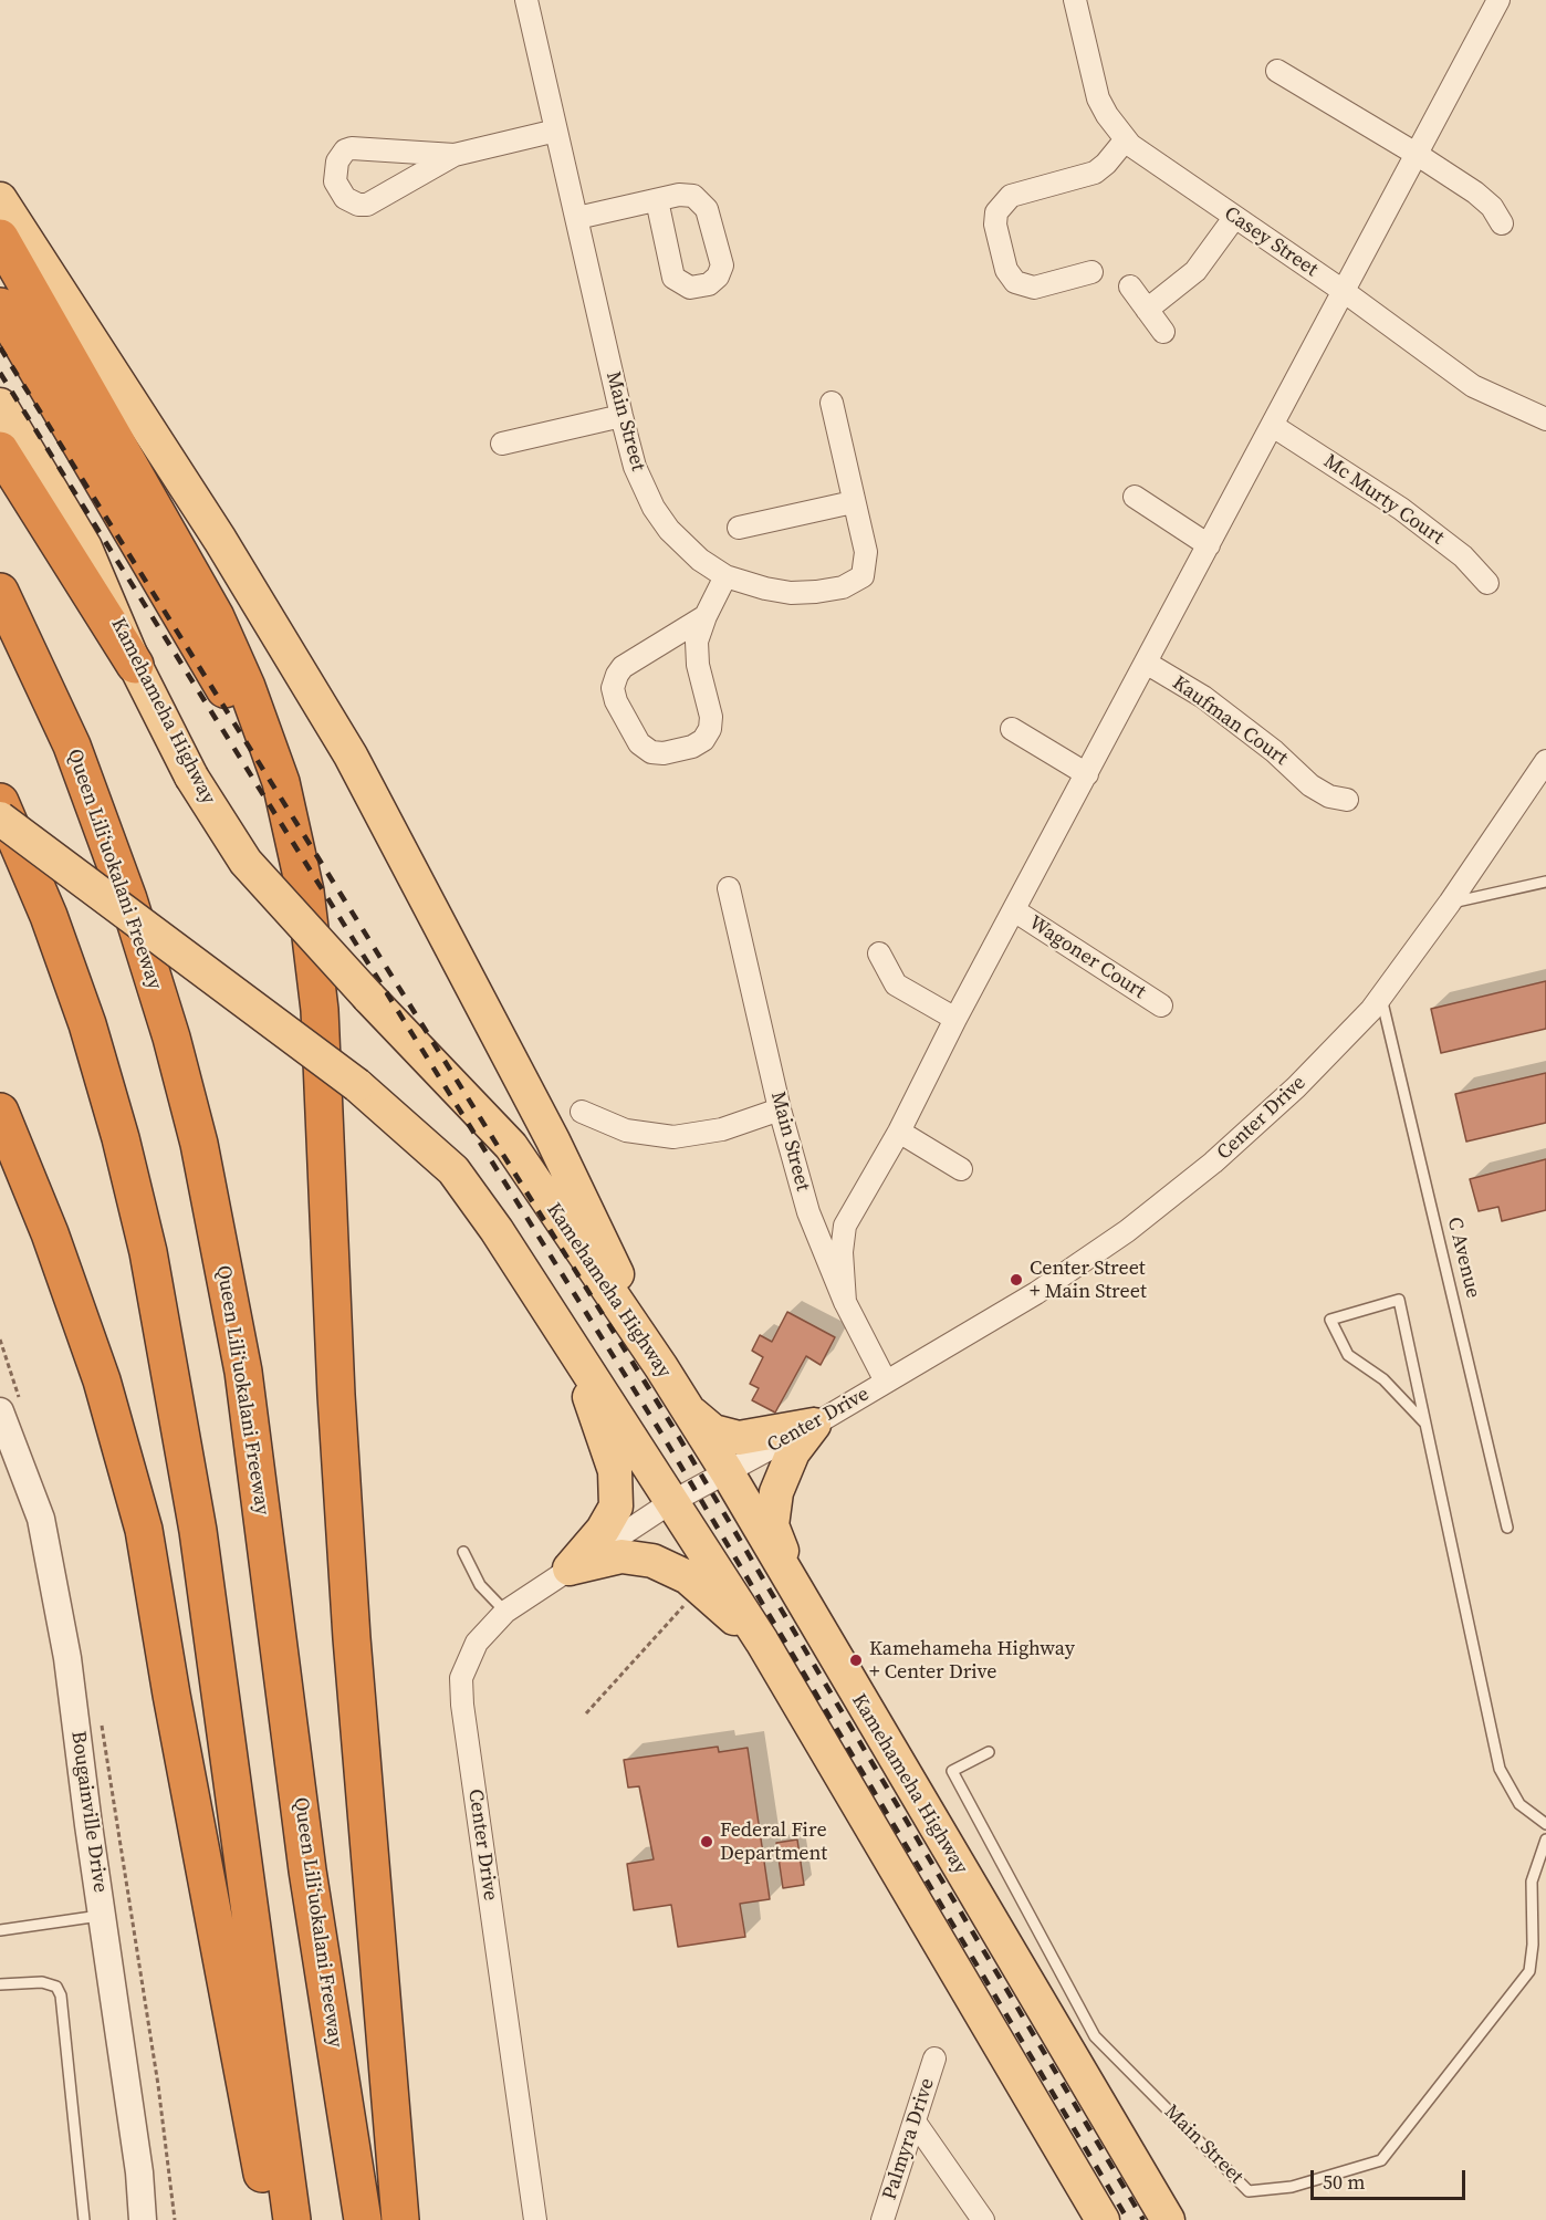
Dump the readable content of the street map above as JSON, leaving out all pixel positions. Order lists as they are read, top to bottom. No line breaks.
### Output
{"streets":{"highway":["Queen Liliʻuokalani Freeway"],"main road":["Kamehameha Highway"],"street":["Casey Street","Main Street","Mc Murty Court","Kaufman Court","Wagoner Court","Center Drive","Bougainville Drive","Palmyra Drive"],"lane":["C Avenue"]},"crossings":[["Main Street","Center Drive"],["Kamehameha Highway","Center Drive"],["Center Drive","C Avenue"]],"places":["Center Street + Main Street","Kamehameha Highway + Center Drive","Federal Fire Department"],"scale_bar":"50 m"}
